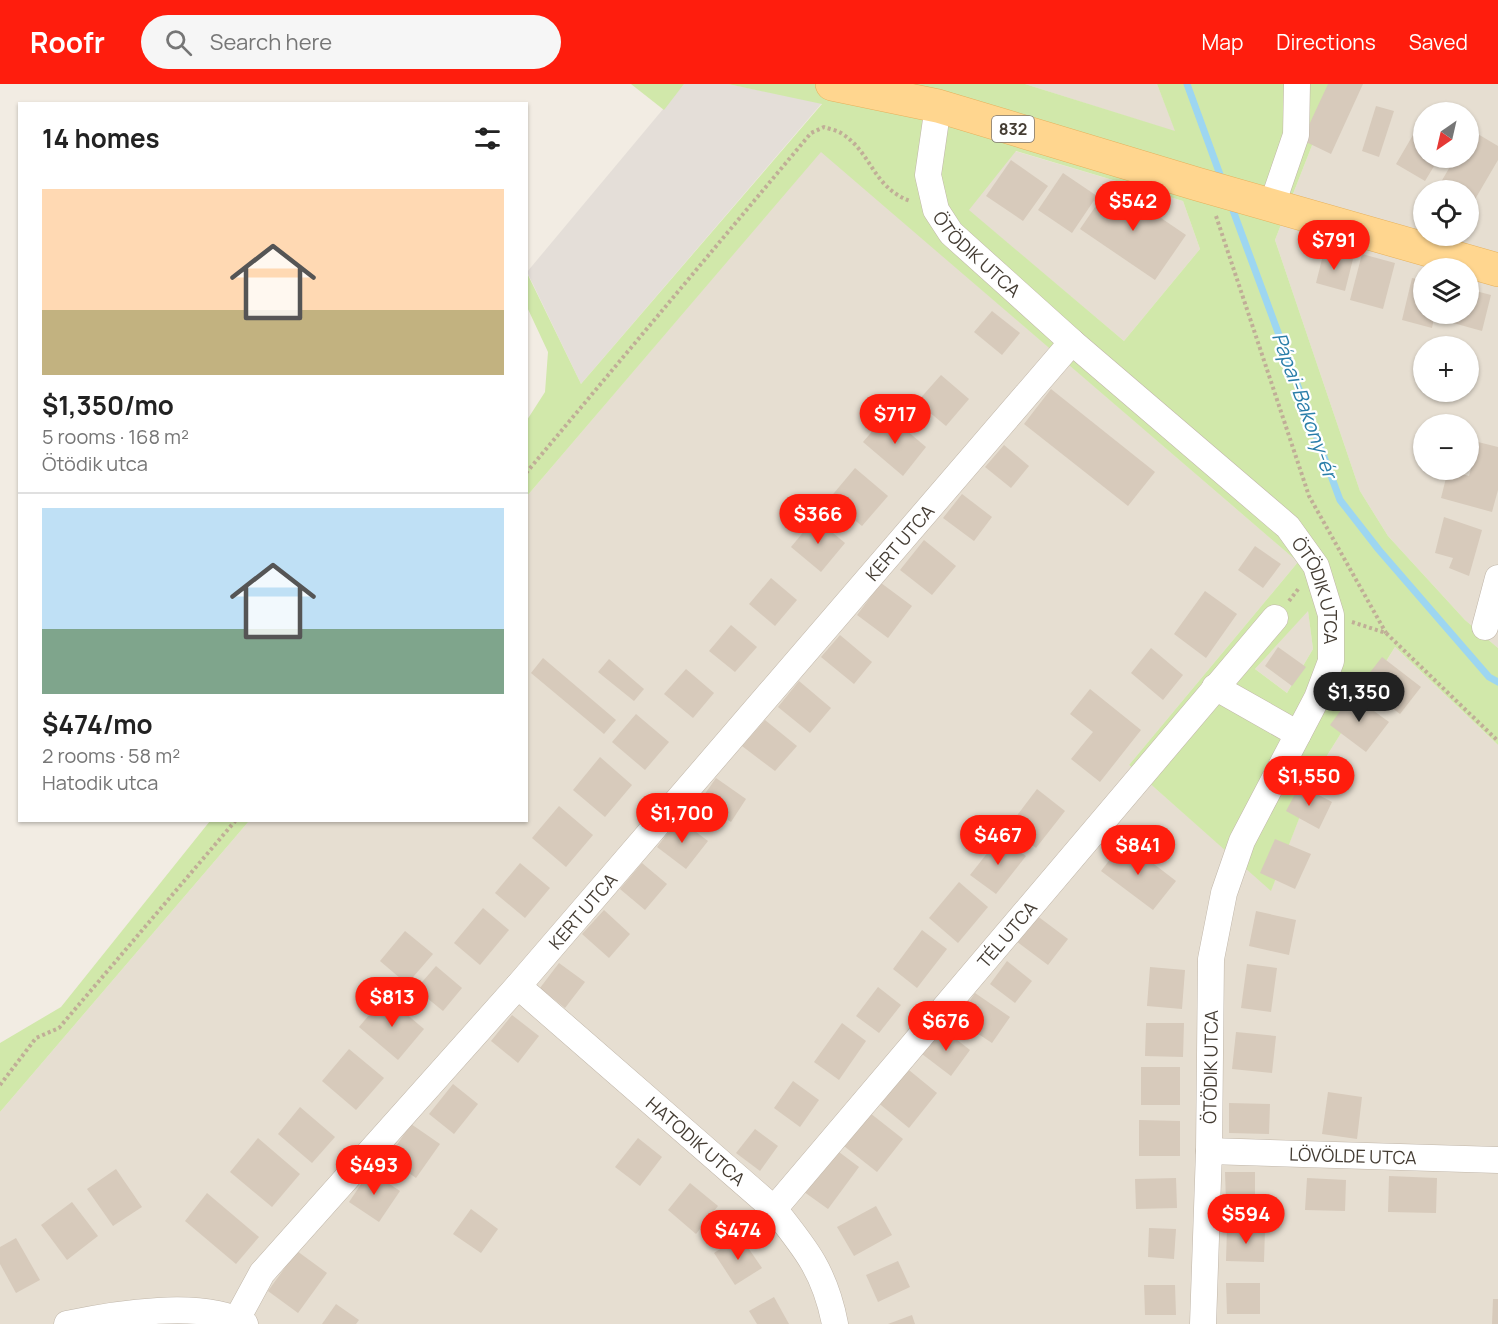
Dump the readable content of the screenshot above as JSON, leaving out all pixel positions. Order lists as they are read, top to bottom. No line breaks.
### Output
{"streets":{"main road":["832"],"street":["ÖTÖDIK UTCA","KERT UTCA","TÉL UTCA","HATODIK UTCA","LÖVÖLDE UTCA"]},"crossings":[["832","ÖTÖDIK UTCA"],["ÖTÖDIK UTCA","KERT UTCA"],["ÖTÖDIK UTCA","LÖVÖLDE UTCA"],["KERT UTCA","HATODIK UTCA"],["TÉL UTCA","HATODIK UTCA"]],"water":["Pápai-Bakony-ér"],"north":"bottom left","page":{"header":"Roofr","search":"Search here","nav":["Map","Directions","Saved"],"map_buttons":["+","−"],"heading":"14 homes","list":[{"name":"$1,350/mo","note":"5 rooms · 168 m² · Ötödik utca"},{"name":"$474/mo","note":"2 rooms · 58 m² · Hatodik utca"}],"price":["$542","$791","$717","$366","$1,350","$1,550","$1,700","$467","$841","$813","$676","$493","$594","$474"]}}
